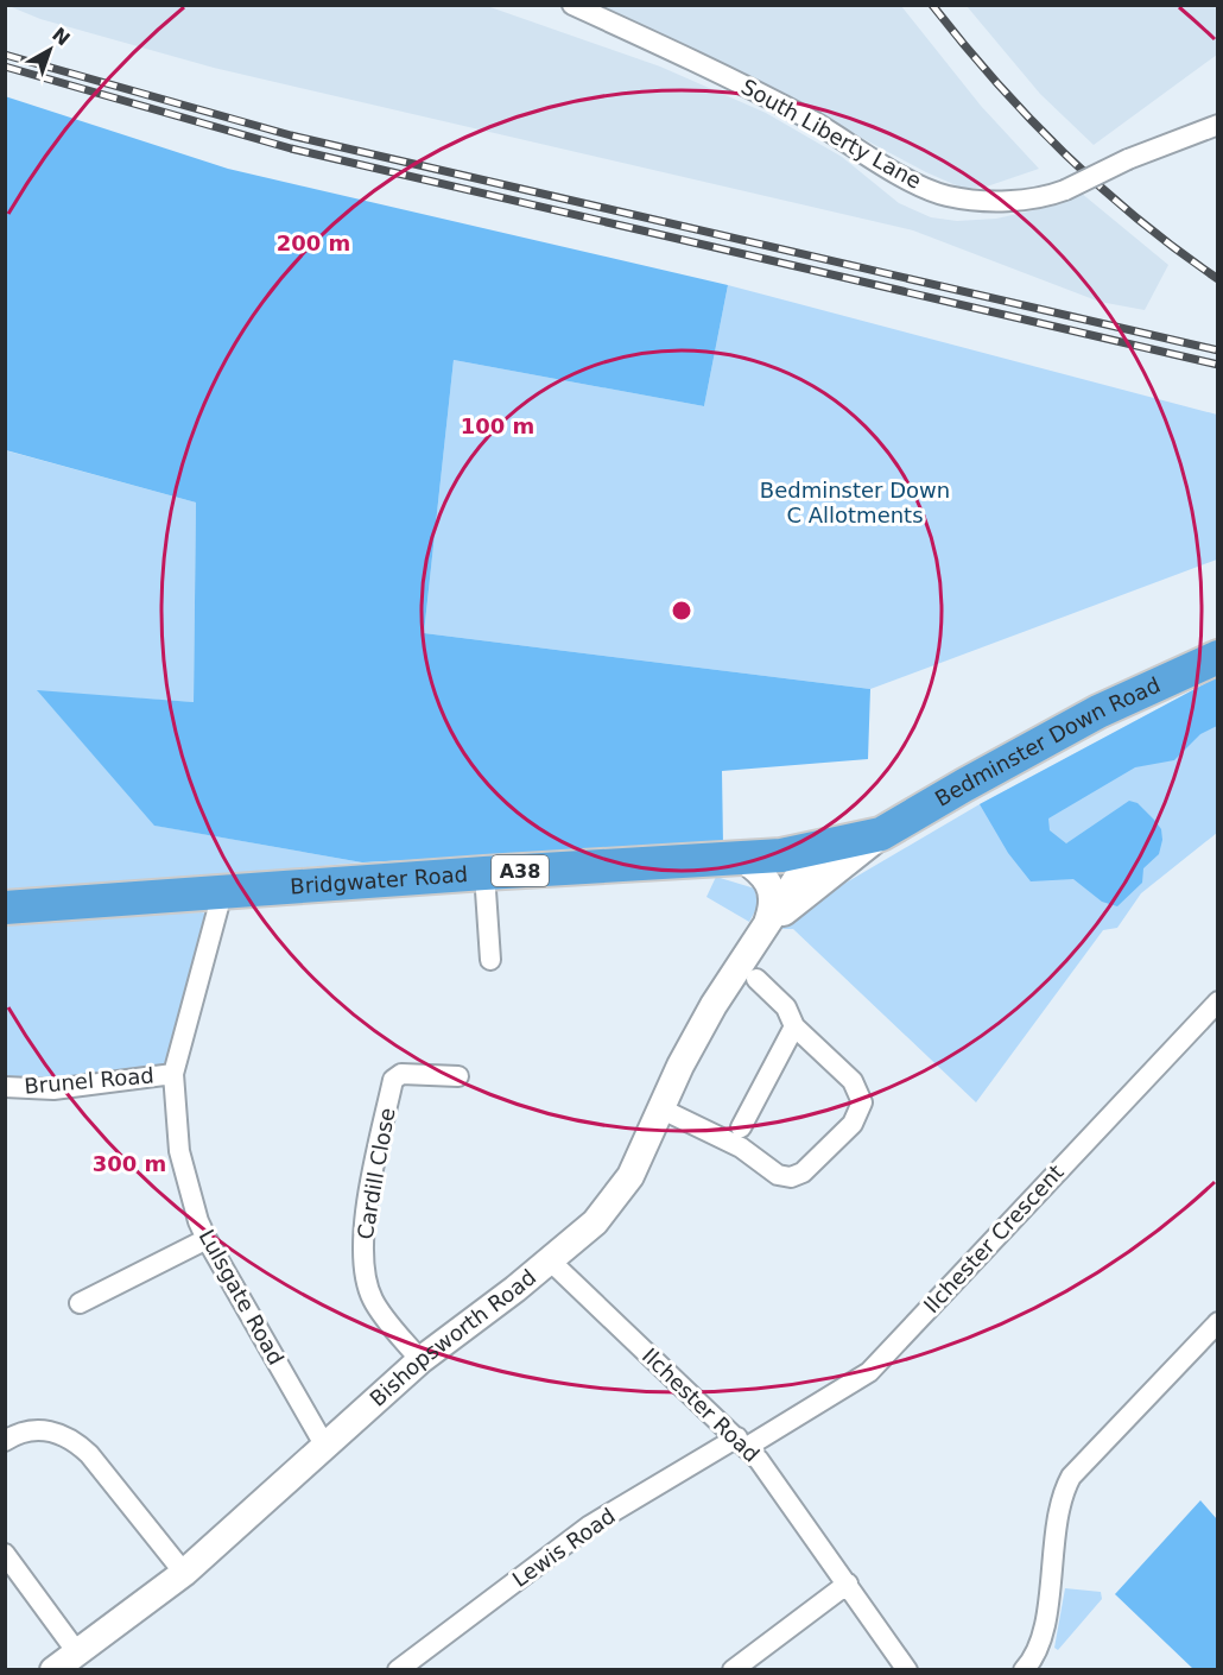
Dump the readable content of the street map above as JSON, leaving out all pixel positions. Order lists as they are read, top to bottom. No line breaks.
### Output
{"streets":{"highway":["Bedminster Down Road","A38","Bridgwater Road"],"street":["South Liberty Lane","Brunel Road","Cardill Close","Ilchester Crescent","Lulsgate Road","Bishopsworth Road","Ilchester Road","Lewis Road"]},"crossings":[["Bedminster Down Road","Bridgwater Road"],["Bedminster Down Road","Bishopsworth Road"],["Bridgwater Road","Lulsgate Road"],["Bridgwater Road","Bishopsworth Road"],["Brunel Road","Lulsgate Road"],["Cardill Close","Bishopsworth Road"],["Ilchester Crescent","Ilchester Road"],["Ilchester Crescent","Lewis Road"],["Lulsgate Road","Bishopsworth Road"],["Bishopsworth Road","Ilchester Road"],["Ilchester Road","Lewis Road"]],"parks":["Bedminster Down C Allotments"],"north":"top right","rings":["200 m","100 m","300 m"]}
